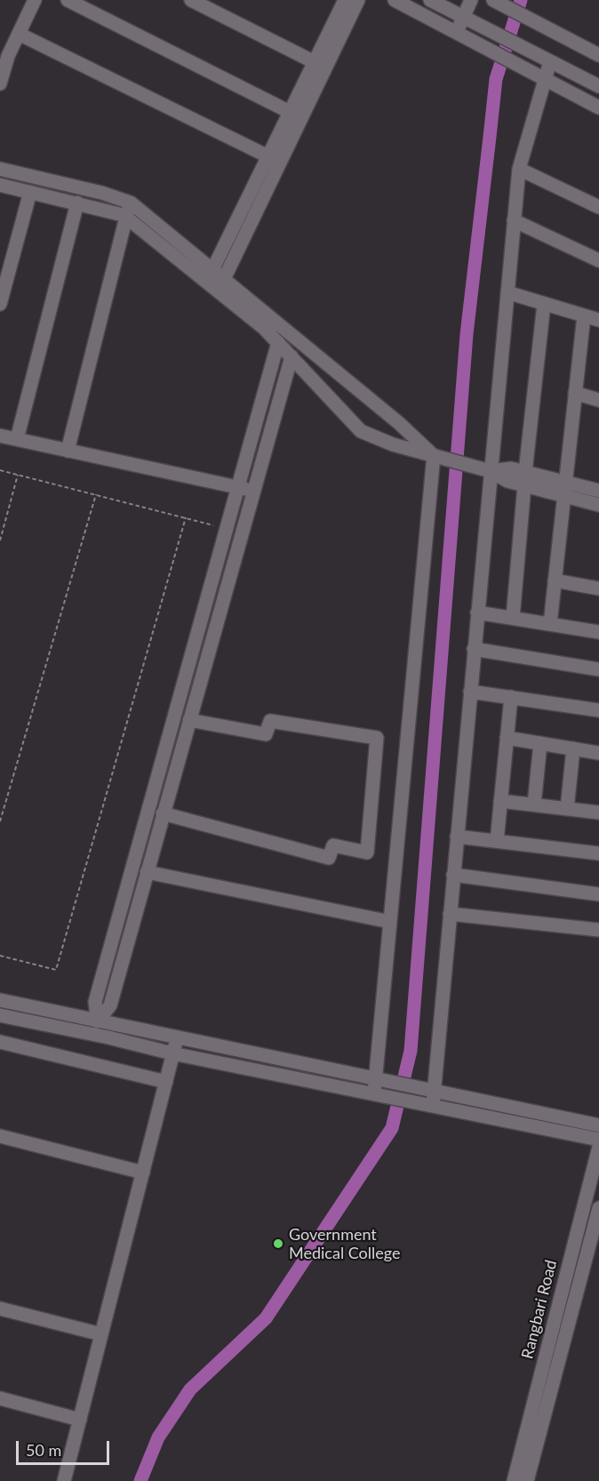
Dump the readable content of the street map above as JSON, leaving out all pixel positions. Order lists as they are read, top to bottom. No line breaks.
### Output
{"streets":{"street":["Rangbari Road"]},"places":["Government Medical College"],"scale_bar":"50 m"}
